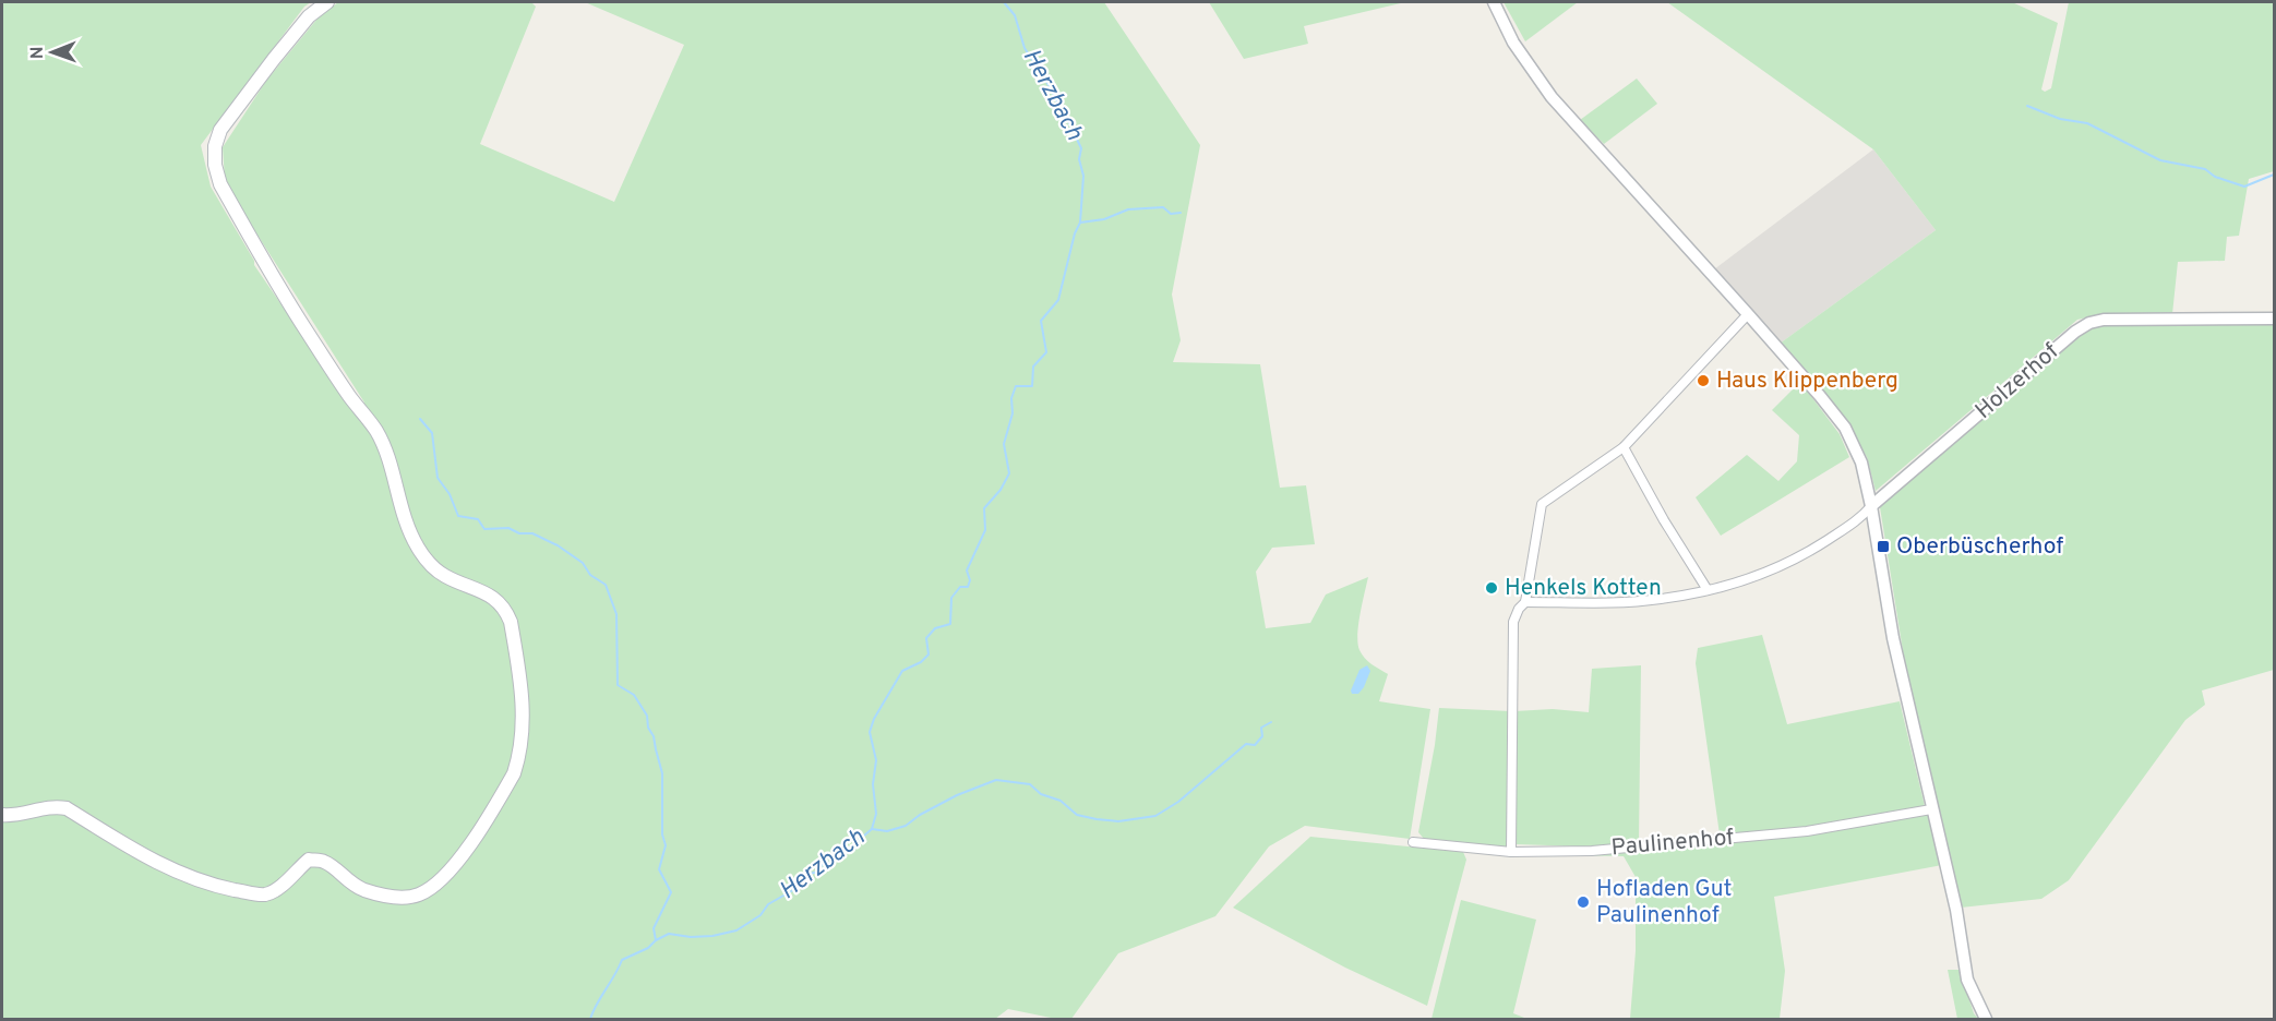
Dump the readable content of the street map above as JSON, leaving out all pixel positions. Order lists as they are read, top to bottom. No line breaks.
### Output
{"streets":{"street":["Holzerhof","Paulinenhof"]},"water":["Herzbach"],"places":{"other":["Haus Klippenberg","Henkels Kotten","Hofladen Gut Paulinenhof"],"transit":["Oberbüscherhof"]},"north":"left"}
